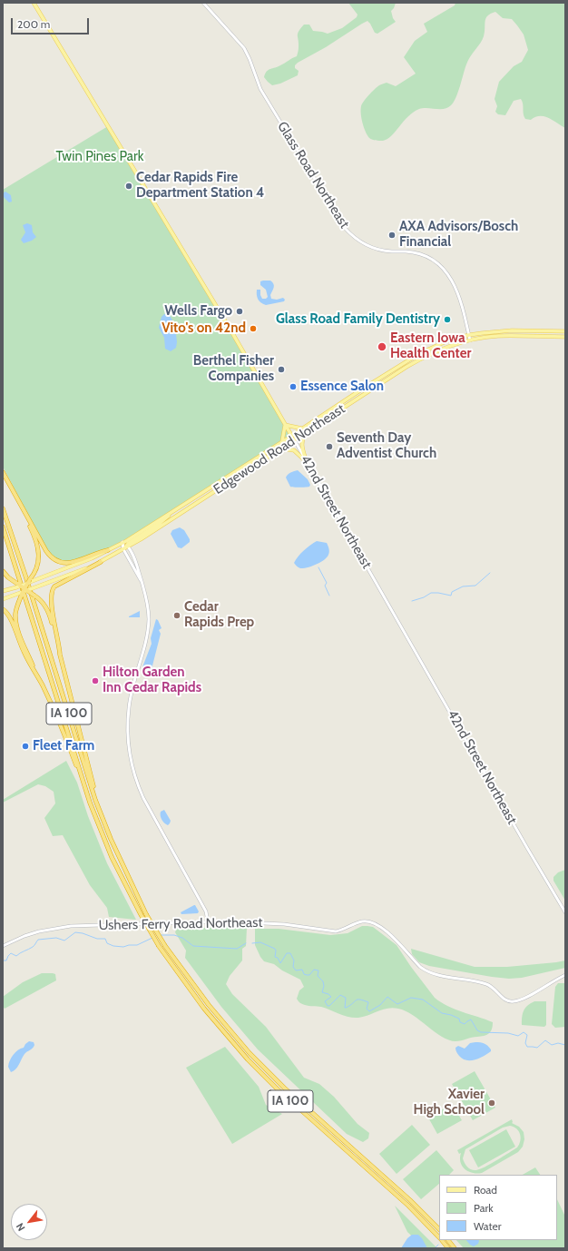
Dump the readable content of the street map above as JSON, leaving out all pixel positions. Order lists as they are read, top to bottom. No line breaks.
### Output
{"streets":{"highway":["IA 100"],"main road":["Edgewood Road Northeast","42nd Street Northeast"],"street":["Glass Road Northeast","Ushers Ferry Road Northeast"]},"crossings":[["Glass Road Northeast","Edgewood Road Northeast"],["Edgewood Road Northeast","42nd Street Northeast"]],"parks":["Twin Pines Park"],"places":["Cedar Rapids Fire Department Station 4","AXA Advisors/Bosch Financial","Wells Fargo","Glass Road Family Dentistry","Vito's on 42nd","Eastern Iowa Health Center","Berthel Fisher Companies","Essence Salon","Seventh Day Adventist Church","Cedar Rapids Prep","Hilton Garden Inn Cedar Rapids","Fleet Farm","Xavier High School"],"legend":["Road","Park","Water"],"scale_bar":"200 m","north":"bottom left"}
